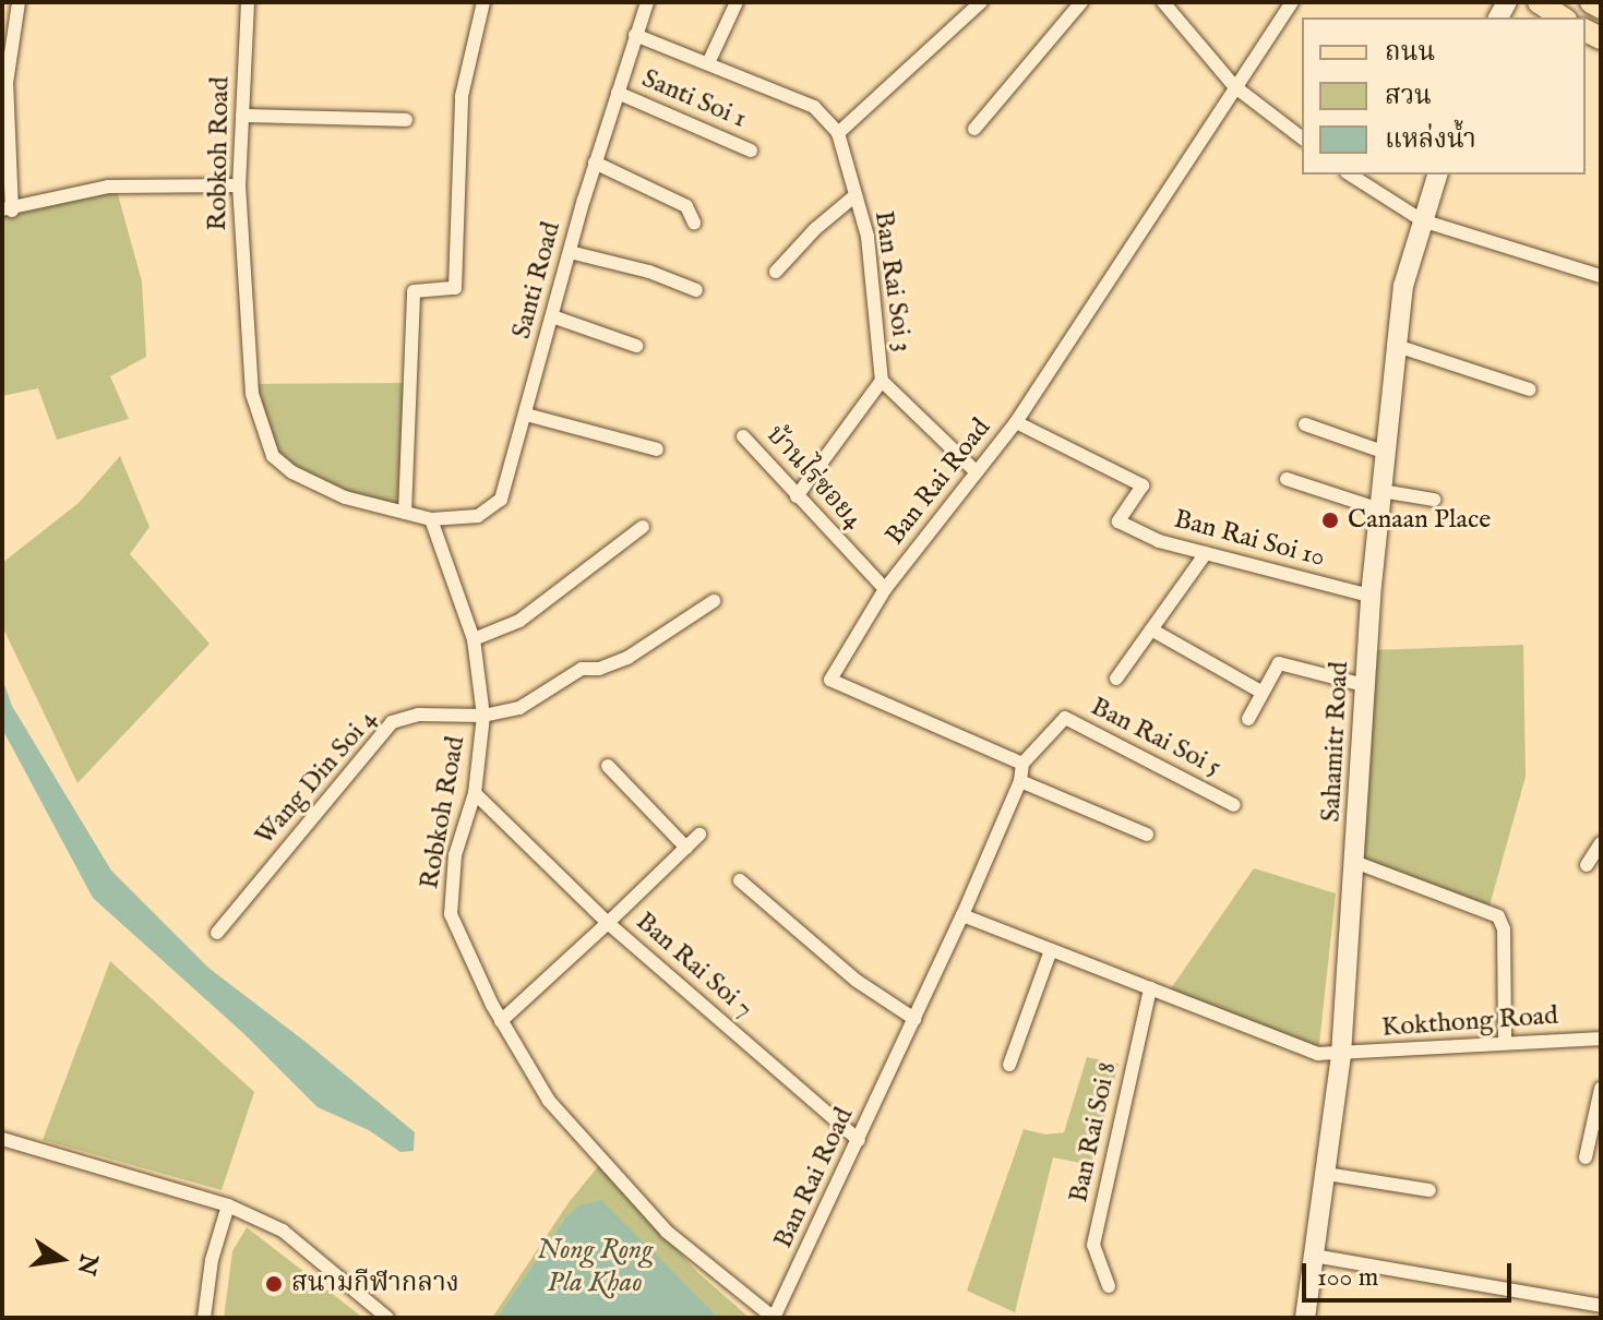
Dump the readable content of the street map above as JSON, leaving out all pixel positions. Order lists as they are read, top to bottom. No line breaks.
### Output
{"streets":{"street":["Santi Soi 1","Robkoh Road","Santi Road","Ban Rai Soi 3","บ้านไร่ซอย4","Ban Rai Road","Ban Rai Soi 10","Ban Rai Soi 5","Sahamitr Road","Wang Din Soi 4","Ban Rai Soi 7","Kokthong Road","Ban Rai Soi 8"]},"crossings":[["Santi Soi 1","Santi Road"],["Robkoh Road","Santi Road"],["Robkoh Road","Ban Rai Road"],["Robkoh Road","Wang Din Soi 4"],["Robkoh Road","Ban Rai Soi 7"],["Ban Rai Soi 3","Ban Rai Road"],["บ้านไร่ซอย4","Ban Rai Road"],["Ban Rai Road","Ban Rai Soi 10"],["Ban Rai Road","Ban Rai Soi 5"],["Ban Rai Road","Ban Rai Soi 7"],["Ban Rai Soi 10","Sahamitr Road"],["Sahamitr Road","Kokthong Road"]],"water":["Nong Rong Pla Khao"],"places":["Canaan Place","สนามกีฬากลาง"],"legend":["ถนน","สวน","แหล่งน้ำ"],"scale_bar":"100 m","north":"right"}
